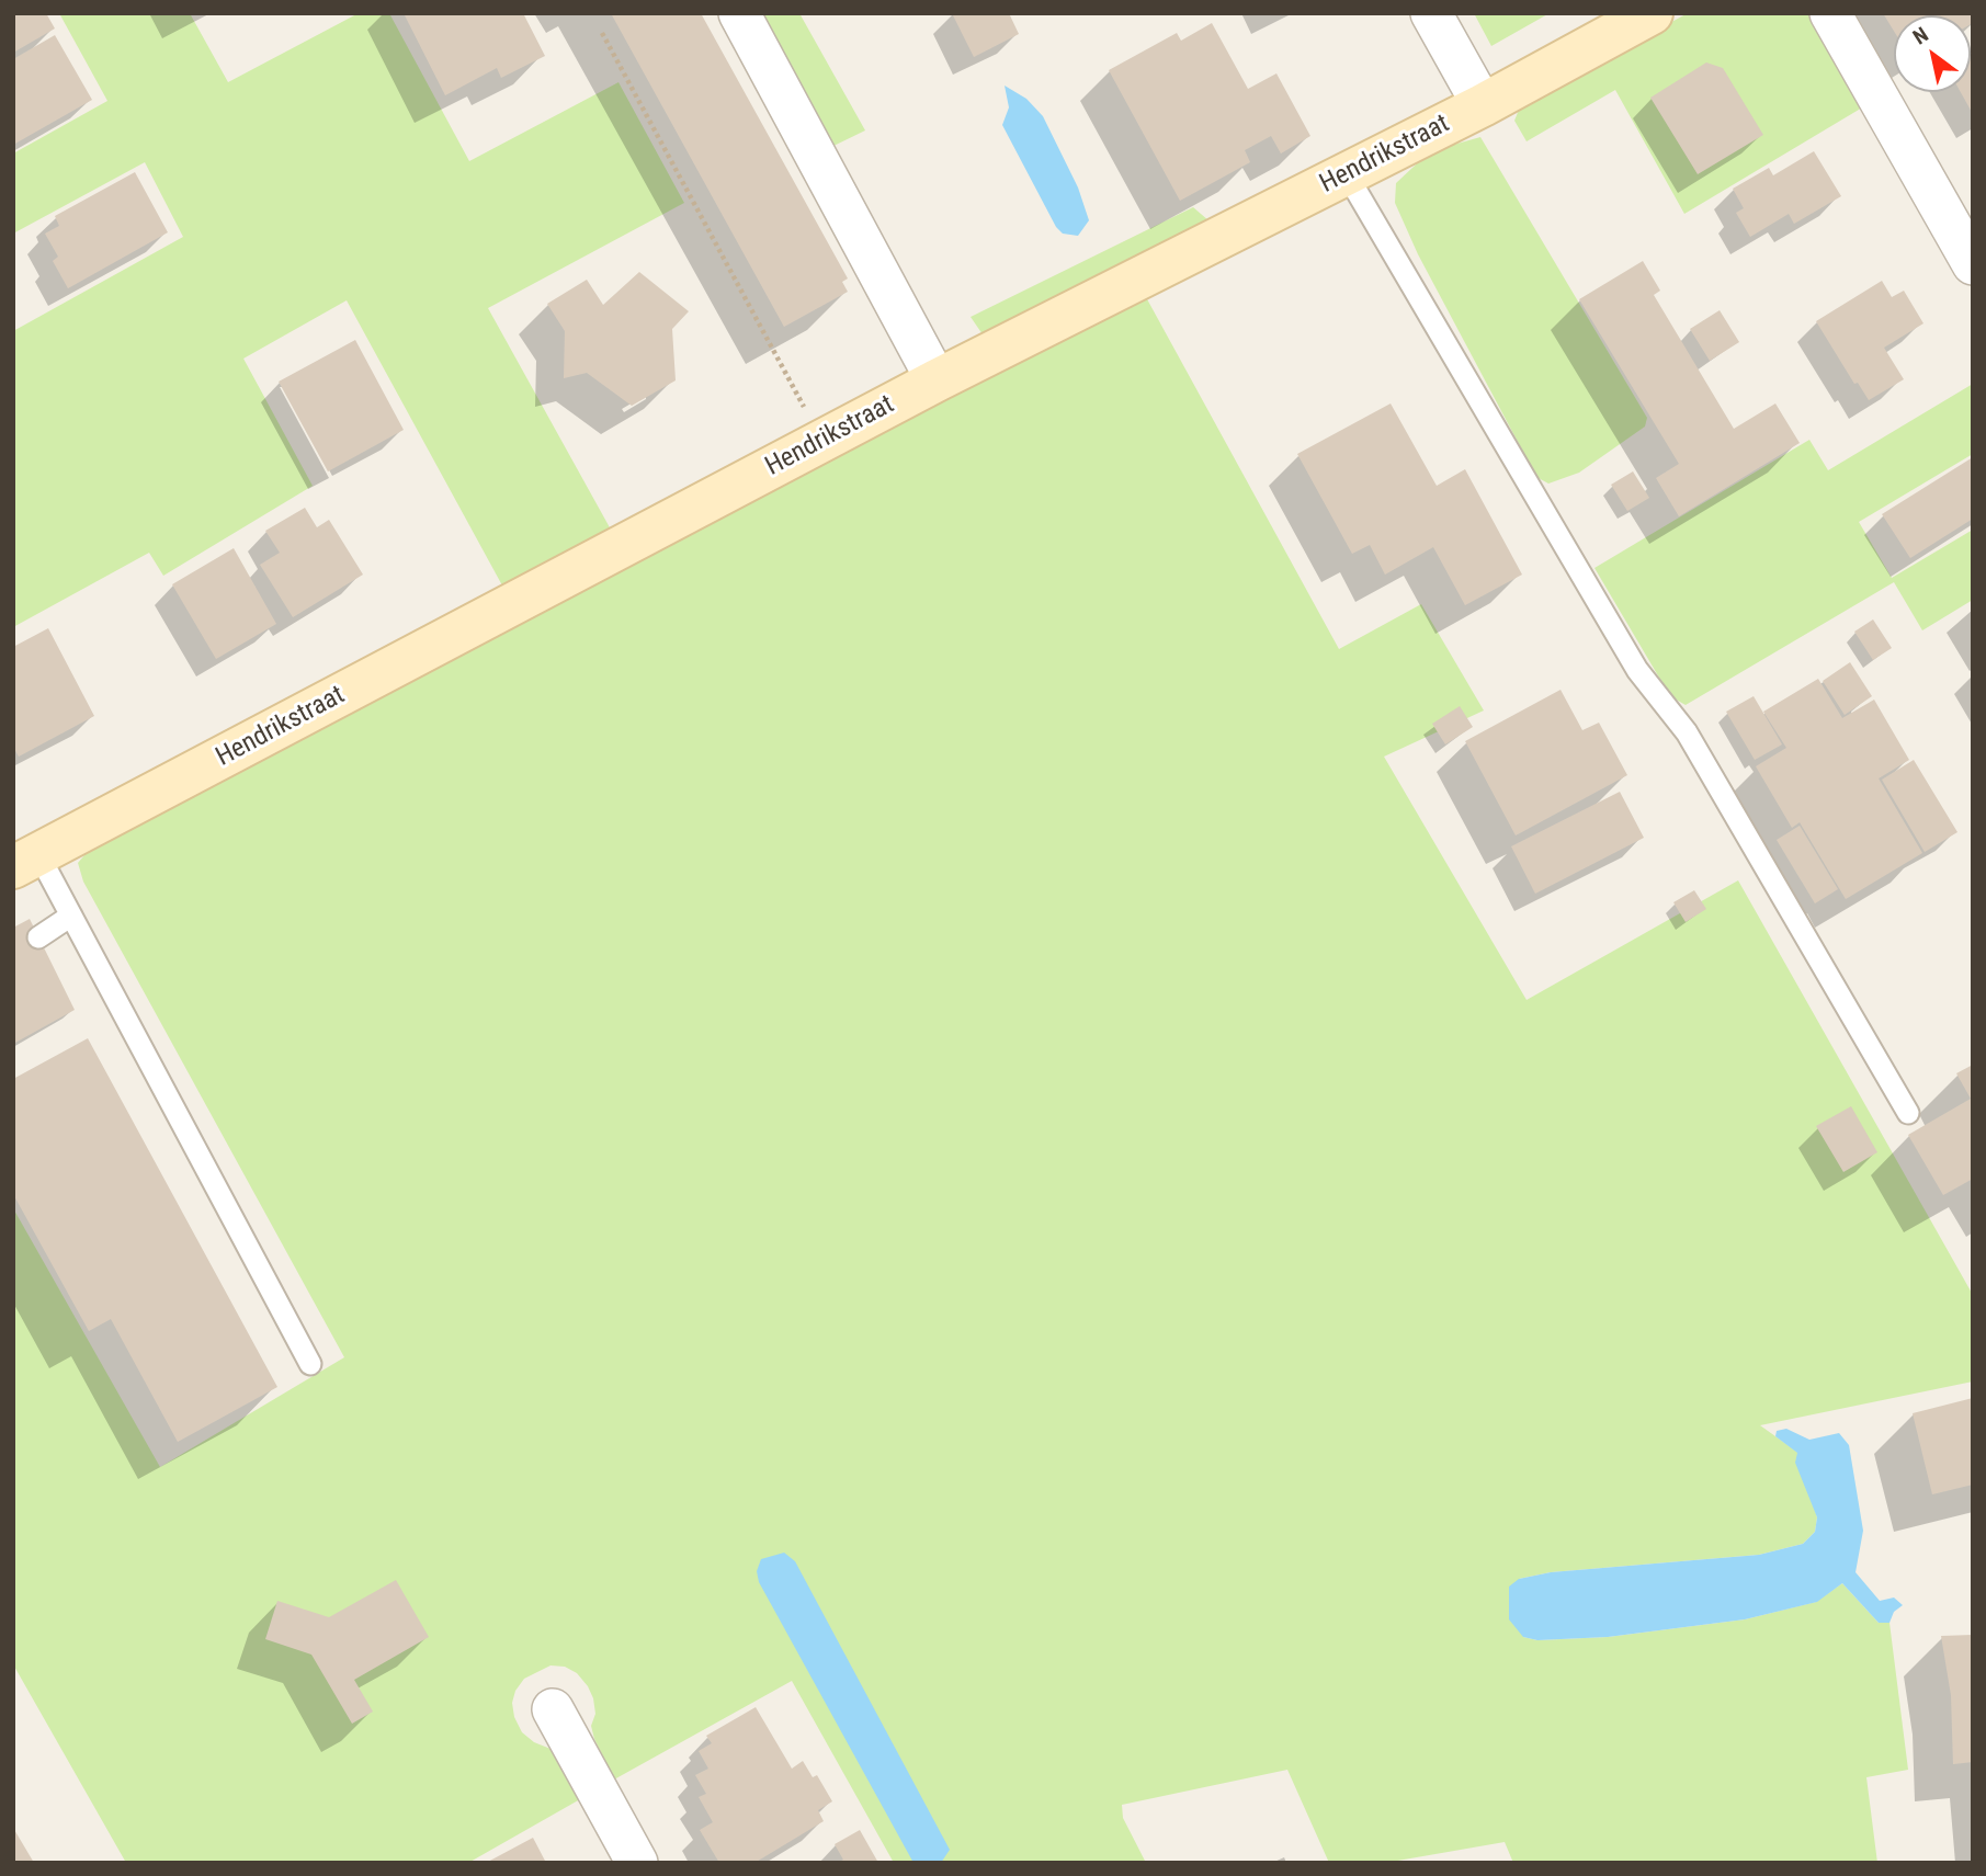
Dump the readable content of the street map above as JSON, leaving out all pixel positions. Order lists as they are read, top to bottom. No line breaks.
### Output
{"streets":{"street":["Hendrikstraat"]},"north":"top left"}
